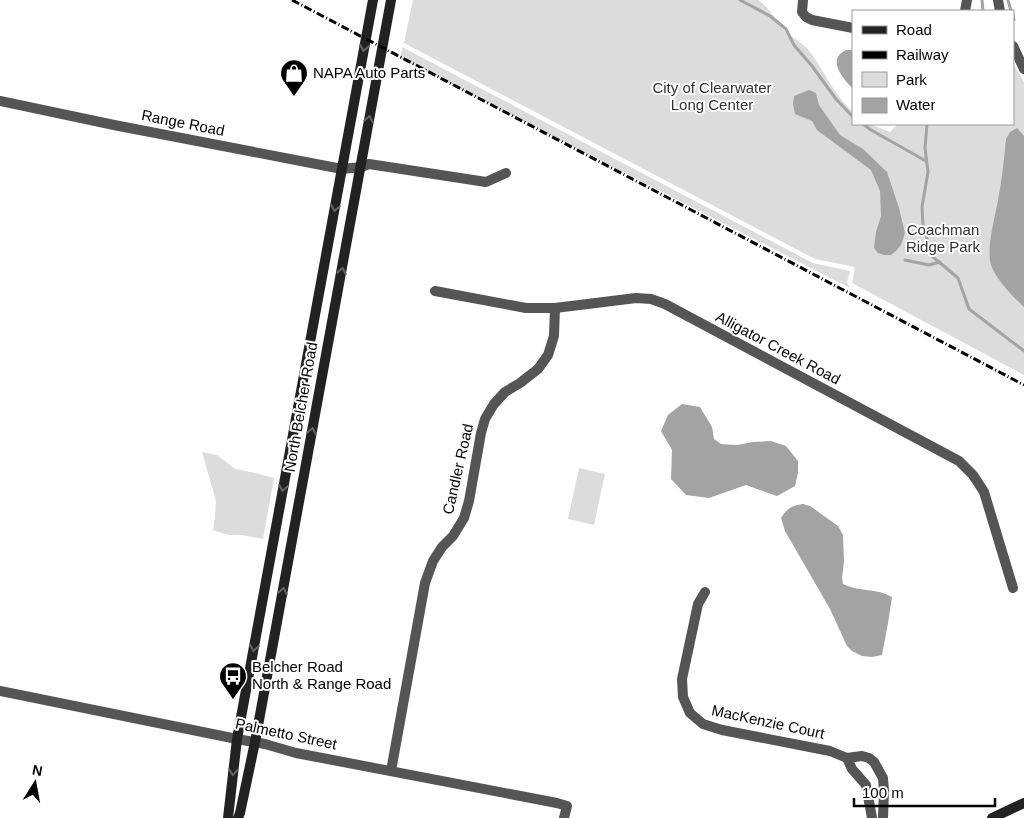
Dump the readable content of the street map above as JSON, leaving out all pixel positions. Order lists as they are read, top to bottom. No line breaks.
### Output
{"streets":{"main road":["North Belcher Road"],"street":["Range Road","Alligator Creek Road","Candler Road","MacKenzie Court","Palmetto Street"]},"crossings":[["Range Road","North Belcher Road"],["Alligator Creek Road","Candler Road"],["North Belcher Road","Palmetto Street"],["Candler Road","Palmetto Street"]],"parks":["City of Clearwater Long Center","Coachman Ridge Park"],"places":{"shop":["NAPA Auto Parts"],"bus stop":["Belcher Road North & Range Road"]},"legend":["Road","Railway","Park","Water"],"scale_bar":"100 m","north":"top"}
